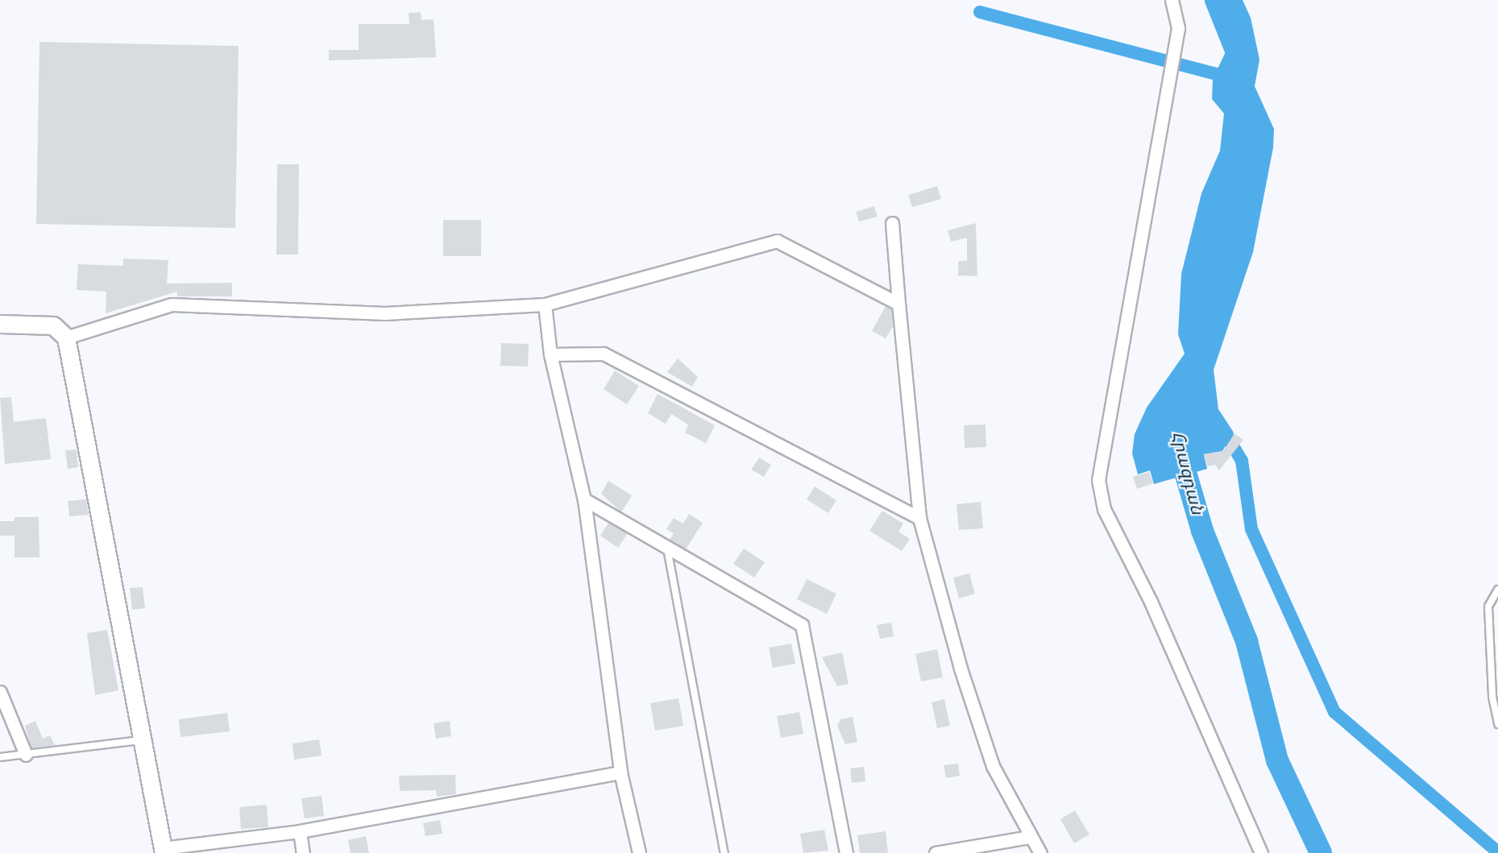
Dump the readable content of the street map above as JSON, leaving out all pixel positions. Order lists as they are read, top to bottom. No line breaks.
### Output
{"water":["Հրազդան"]}
